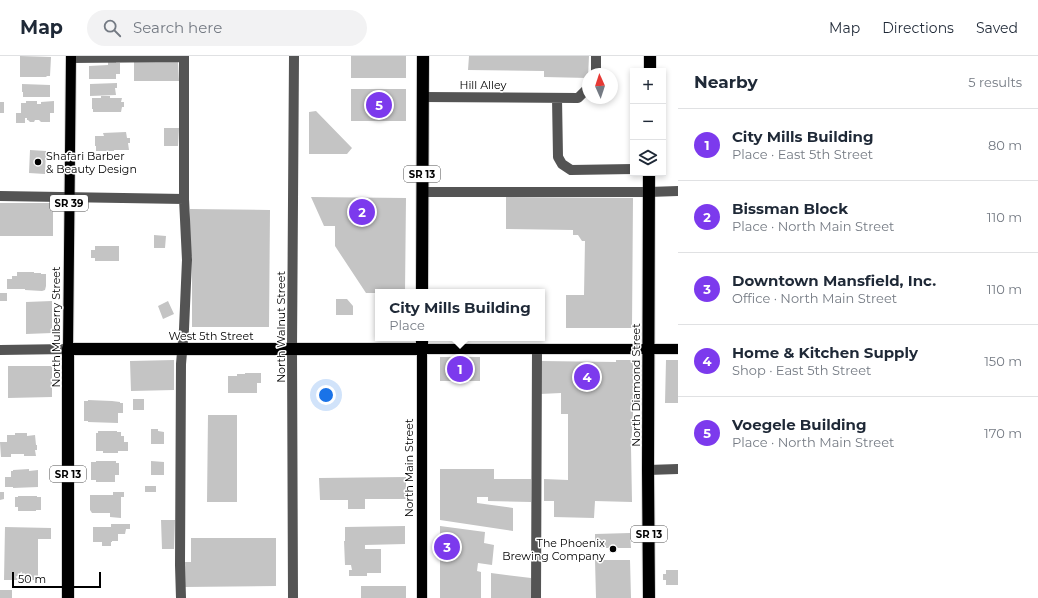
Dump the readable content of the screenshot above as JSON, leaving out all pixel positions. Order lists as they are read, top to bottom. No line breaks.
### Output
{"streets":{"highway":["SR 13","North Mulberry Street","West 5th Street","North Diamond Street"],"main road":["SR 39","North Main Street"],"street":["Hill Alley","North Walnut Street"]},"crossings":[["Hill Alley","SR 13"],["North Mulberry Street","West 5th Street"],["North Walnut Street","West 5th Street"],["West 5th Street","North Main Street"]],"places":["Shafari Barber & Beauty Design","The Phoenix Brewing Company"],"scale_bar":"50 m","north":"top","page":{"header":"Map","search":"Search here","nav":["Map","Directions","Saved"],"heading":["Nearby","5 results"],"map_buttons":["+","−"],"pins":["5","2","1","4","3"],"list":[{"mark":"1","name":"City Mills Building","note":"Place · East 5th Street","value":"80 m"},{"mark":"2","name":"Bissman Block","note":"Place · North Main Street","value":"110 m"},{"mark":"3","name":"Downtown Mansfield, Inc.","note":"Office · North Main Street","value":"110 m"},{"mark":"4","name":"Home & Kitchen Supply","note":"Shop · East 5th Street","value":"150 m"},{"mark":"5","name":"Voegele Building","note":"Place · North Main Street","value":"170 m"}],"popup":["City Mills Building","Place"],"scale":"50 m"}}
